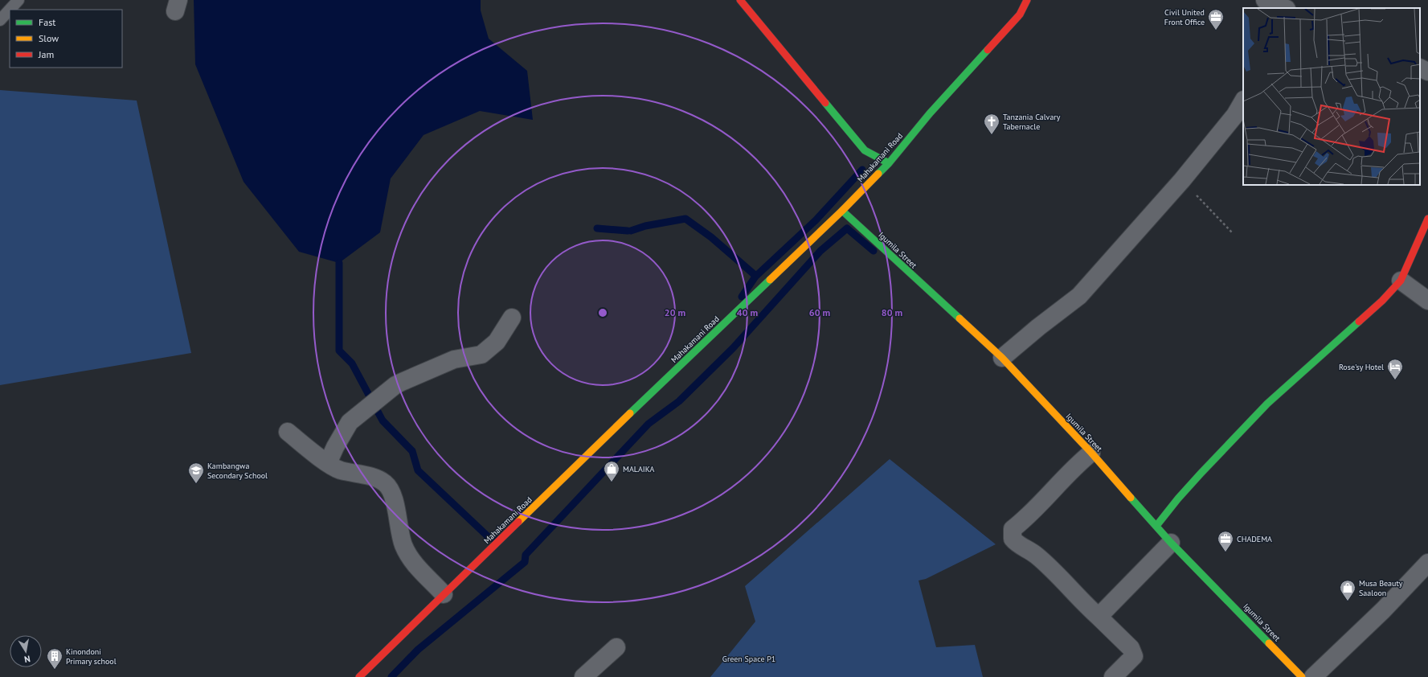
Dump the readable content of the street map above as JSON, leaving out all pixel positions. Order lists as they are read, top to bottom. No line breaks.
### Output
{"streets":{"street":["Mahakamani Road","Igumila Street"]},"crossings":[["Mahakamani Road","Igumila Street"]],"parks":["Green Space P1"],"places":{"office":["Civil United Front Office","CHADEMA"],"church":["Tanzania Calvary Tabernacle"],"hotel":["Rose'sy Hotel"],"shop":["MALAIKA","Musa Beauty Saaloon"],"school or university":["Kambangwa Secondary School"],"building":["Kinondoni Primary school"]},"legend":["Fast","Slow","Jam"],"north":"bottom","rings":["20 m","40 m","60 m","80 m"]}
